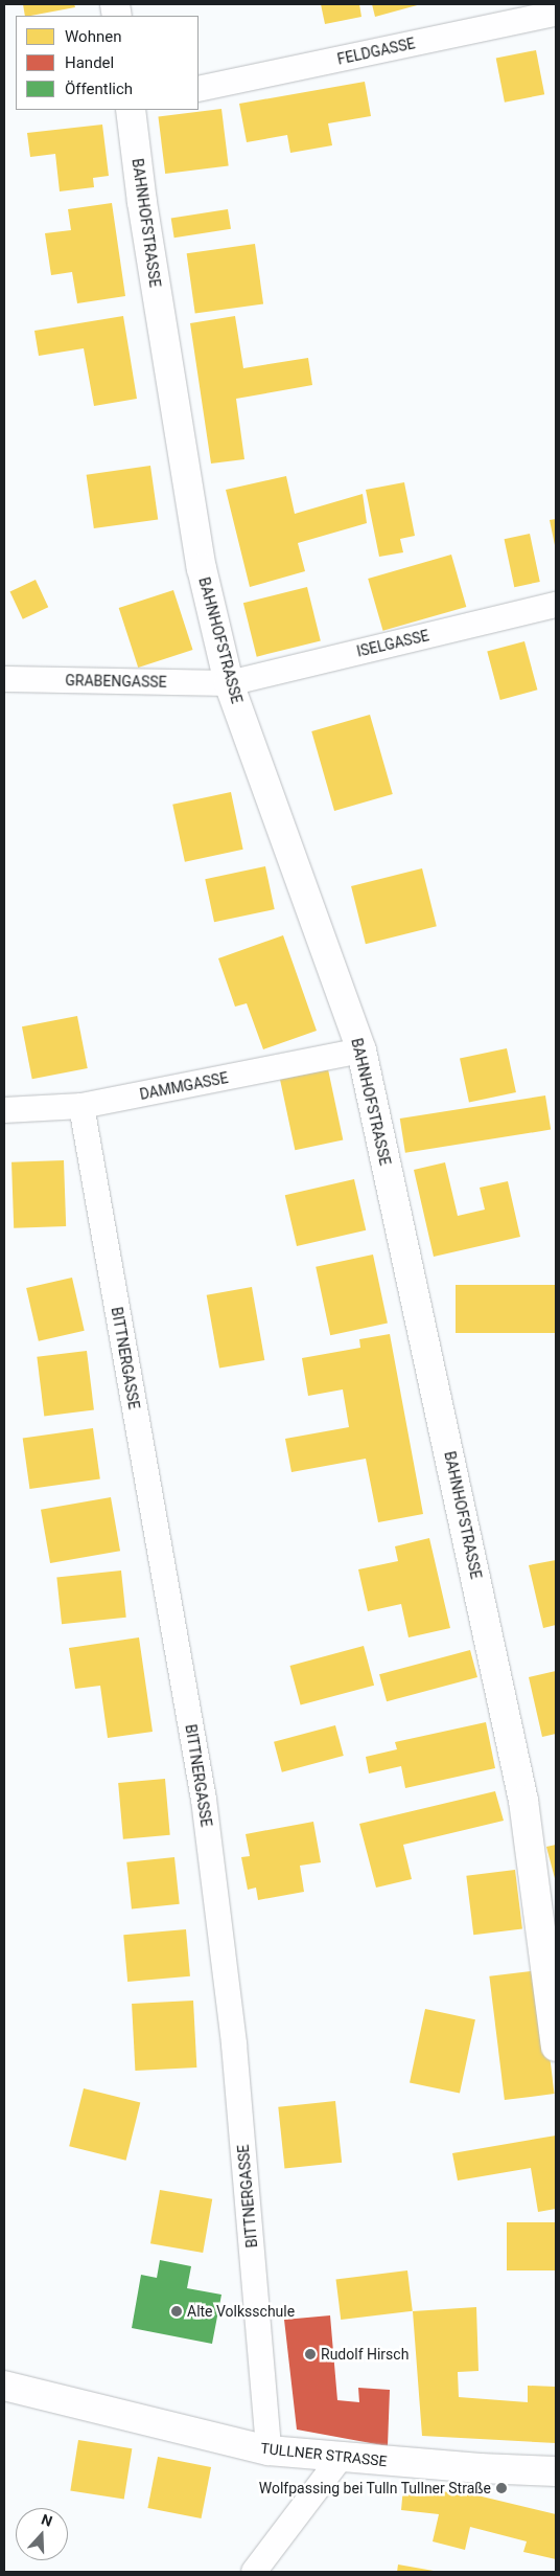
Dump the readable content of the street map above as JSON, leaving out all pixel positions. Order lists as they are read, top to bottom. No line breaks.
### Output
{"streets":{"street":["FELDGASSE","BAHNHOFSTRASSE","ISELGASSE","GRABENGASSE","DAMMGASSE","BITTNERGASSE","TULLNER STRASSE"]},"crossings":[["BAHNHOFSTRASSE","ISELGASSE"],["BAHNHOFSTRASSE","GRABENGASSE"],["BAHNHOFSTRASSE","DAMMGASSE"],["ISELGASSE","GRABENGASSE"],["DAMMGASSE","BITTNERGASSE"],["BITTNERGASSE","TULLNER STRASSE"]],"places":["Alte Volksschule","Rudolf Hirsch","Wolfpassing bei Tulln Tullner Straße"],"legend":["Wohnen","Handel","Öffentlich"],"north":"top"}
